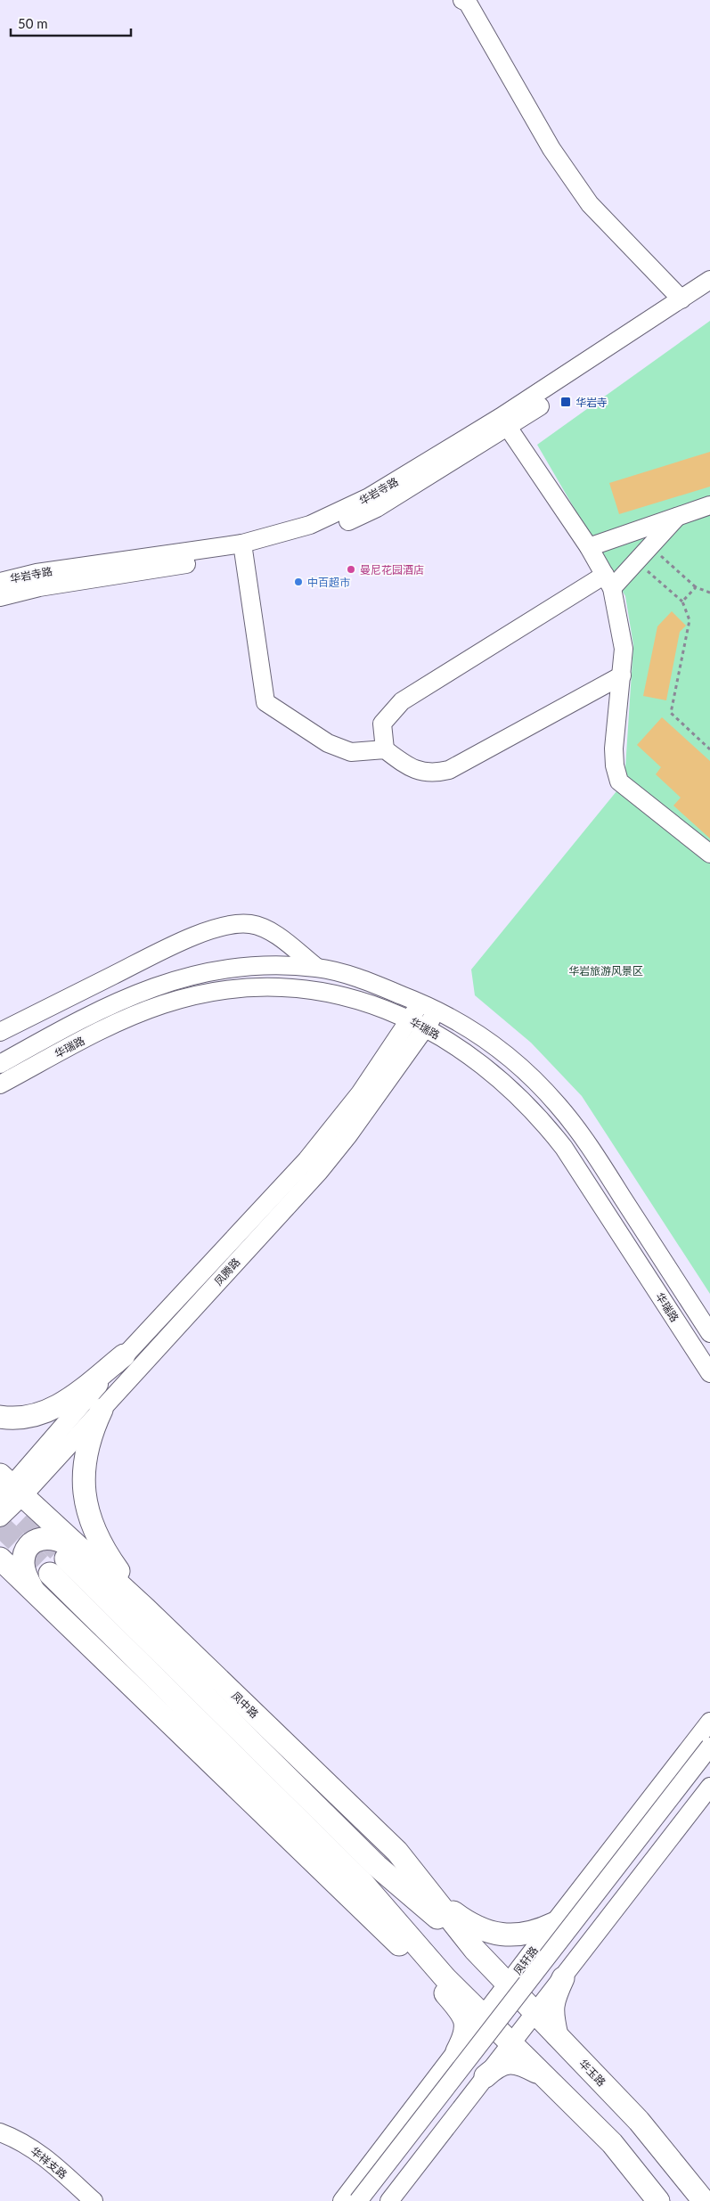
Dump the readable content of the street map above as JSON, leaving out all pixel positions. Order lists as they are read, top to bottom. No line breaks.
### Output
{"streets":{"main road":["凤中路","华玉路"],"street":["华岩寺路","华瑞路","凤腾路","凤轩路","华祥支路"]},"crossings":[["华瑞路","凤腾路"],["凤腾路","凤中路"],["凤中路","华玉路"],["凤轩路","华玉路"]],"parks":["华岩旅游风景区"],"places":{"transit":["华岩寺"],"other":["曼尼花园酒店","中百超市"]},"scale_bar":"50 m"}
